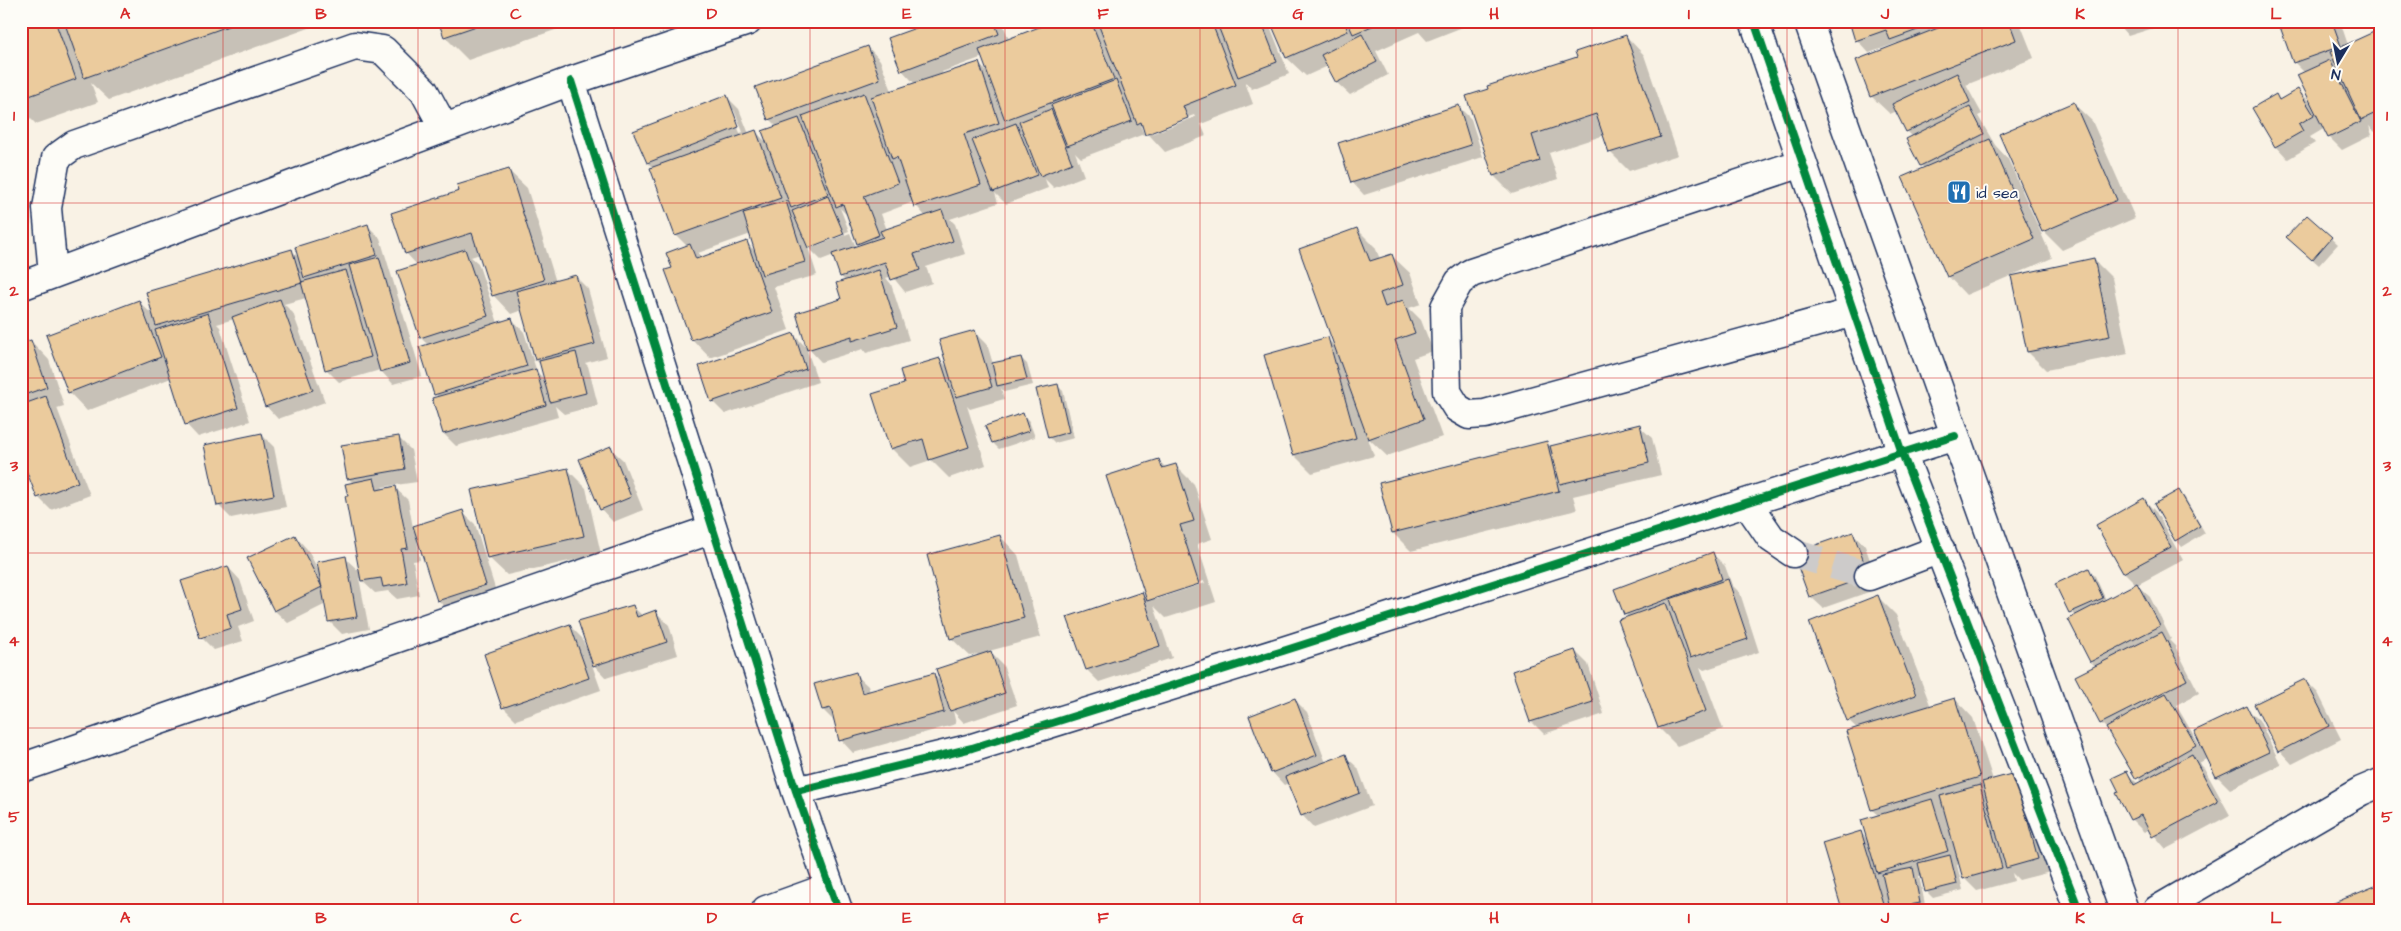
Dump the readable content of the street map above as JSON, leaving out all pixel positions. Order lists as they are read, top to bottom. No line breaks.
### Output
{"places":{"restaurant":["id sea"]},"north":"bottom","grid":{"columns":["A","B","C","D","E","F","G","H","I","J","K","L"],"rows":["1","2","3","4","5"]}}
